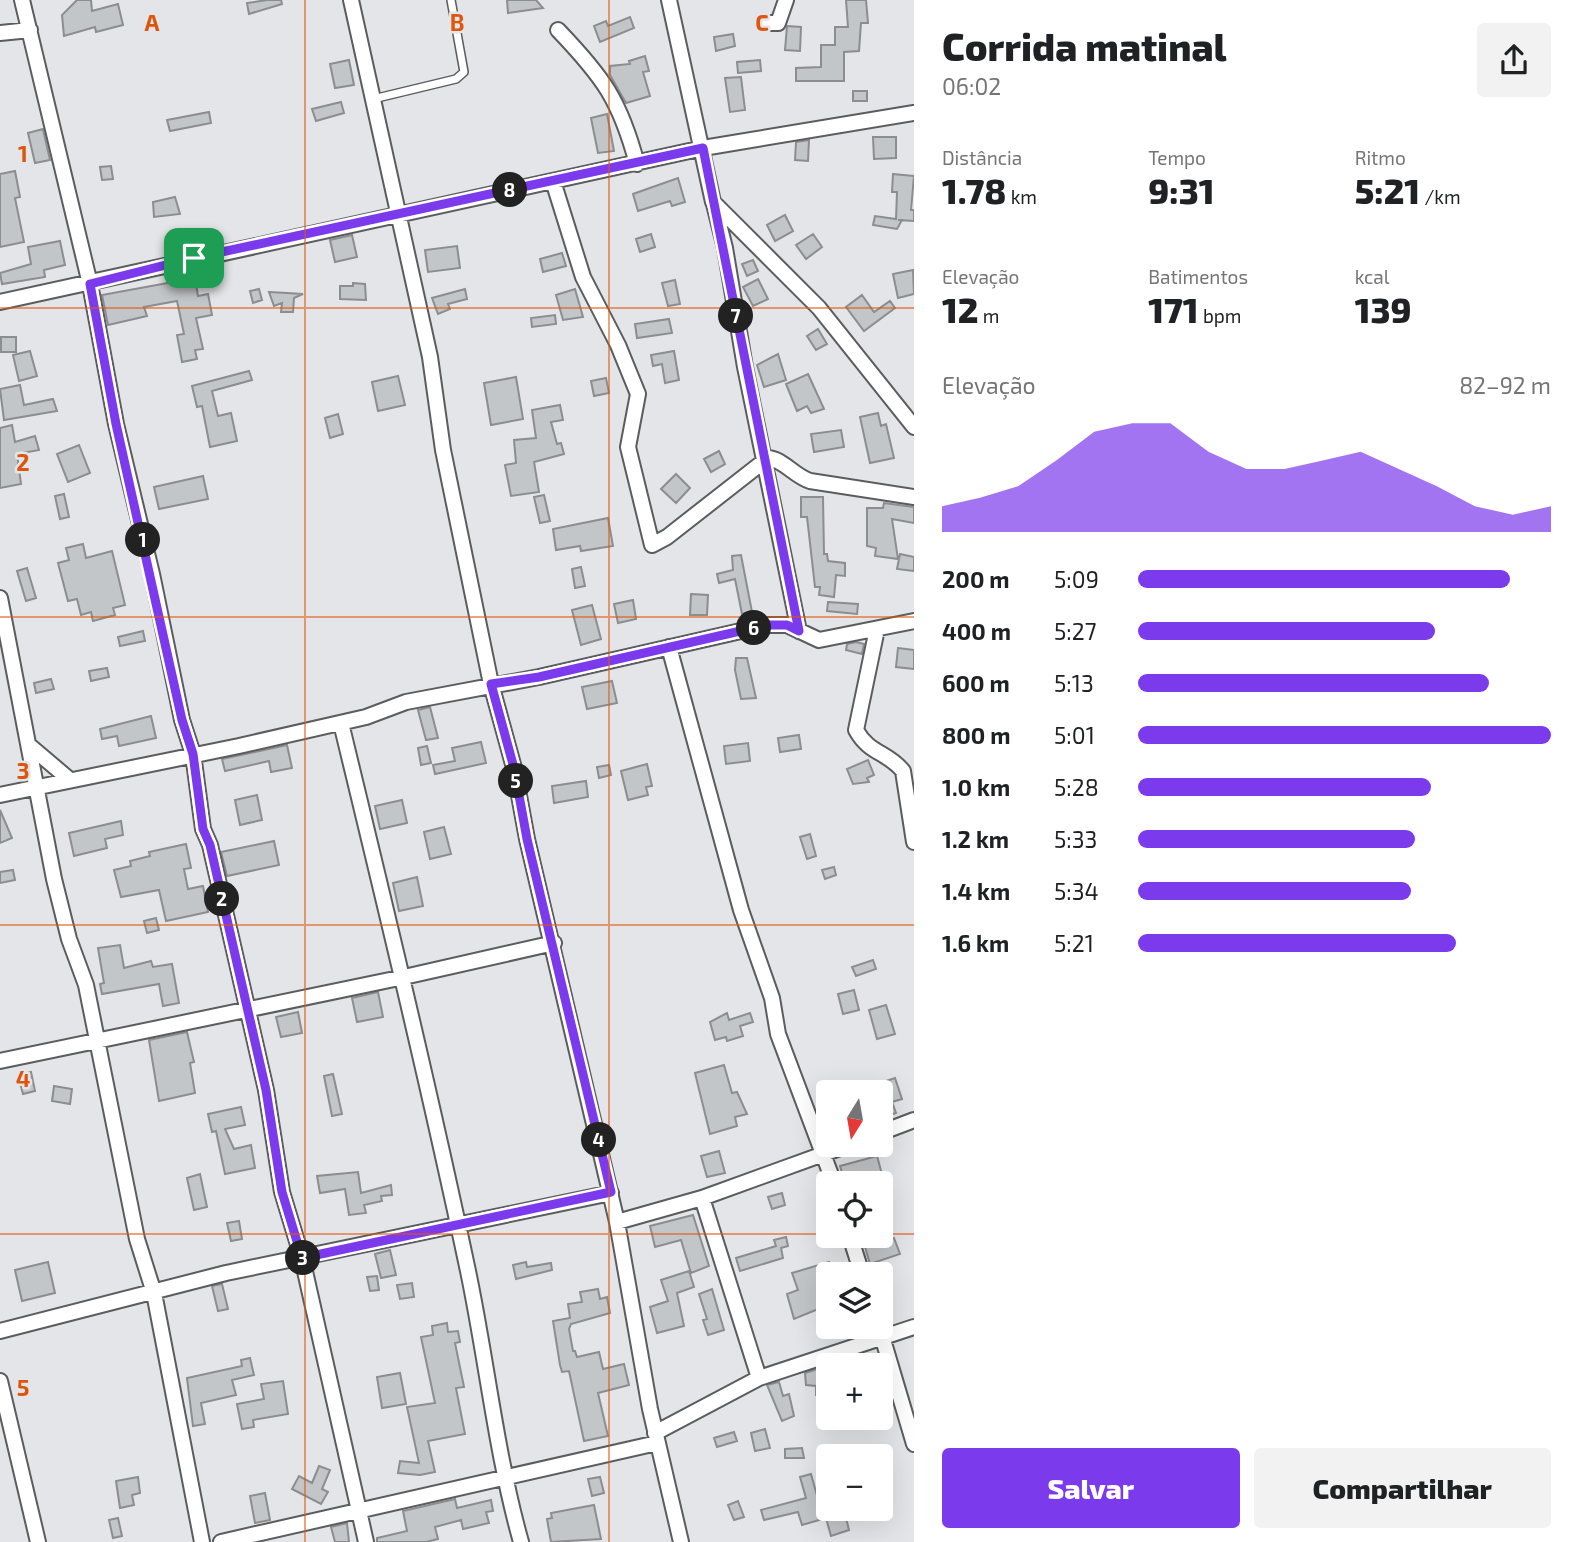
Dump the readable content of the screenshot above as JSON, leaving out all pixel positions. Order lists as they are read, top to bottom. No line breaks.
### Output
{"north":"bottom","page":{"heading":["Corrida matinal","06:02"],"stats":[["Distância","1.78 km"],["Tempo","9:31"],["Ritmo","5:21 /km"],["Elevação","12 m"],["Batimentos","171 bpm"],["kcal","139"]],"pins":["8","7","1","6","5","2","4","3"],"chart":["Elevação","82–92 m"],"list":[{"name":"200 m","note":"5:09"},{"name":"400 m","note":"5:27"},{"name":"600 m","note":"5:13"},{"name":"800 m","note":"5:01"},{"name":"1.0 km","note":"5:28"},{"name":"1.2 km","note":"5:33"},{"name":"1.4 km","note":"5:34"},{"name":"1.6 km","note":"5:21"}],"map_buttons":["+","−"],"buttons":["Salvar","Compartilhar"]},"grid":{"columns":["A","B","C"],"rows":["1","2","3","4","5"]}}
